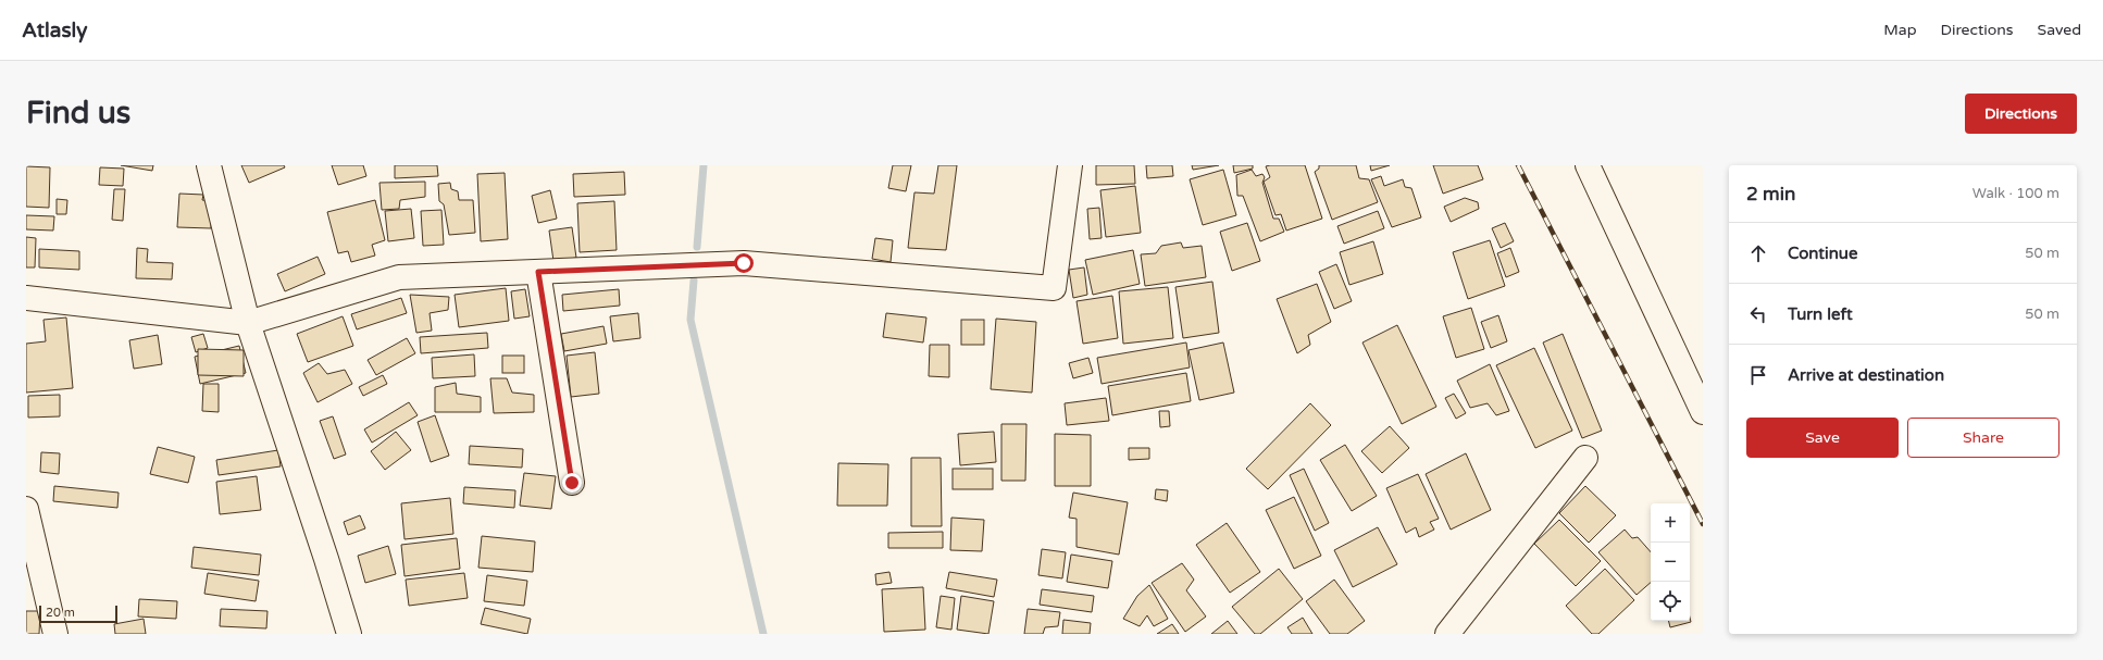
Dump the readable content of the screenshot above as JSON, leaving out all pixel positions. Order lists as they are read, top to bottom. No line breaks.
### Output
{"scale_bar":"20 m","page":{"header":"Atlasly","nav":["Map","Directions","Saved"],"buttons":["Directions",["Save","Share"]],"title":"Find us","heading":["2 min","Walk · 100 m"],"list":[["Continue","50 m"],["Turn left","50 m"],"Arrive at destination"],"map_buttons":["+","−"],"scale":"20 m"}}
